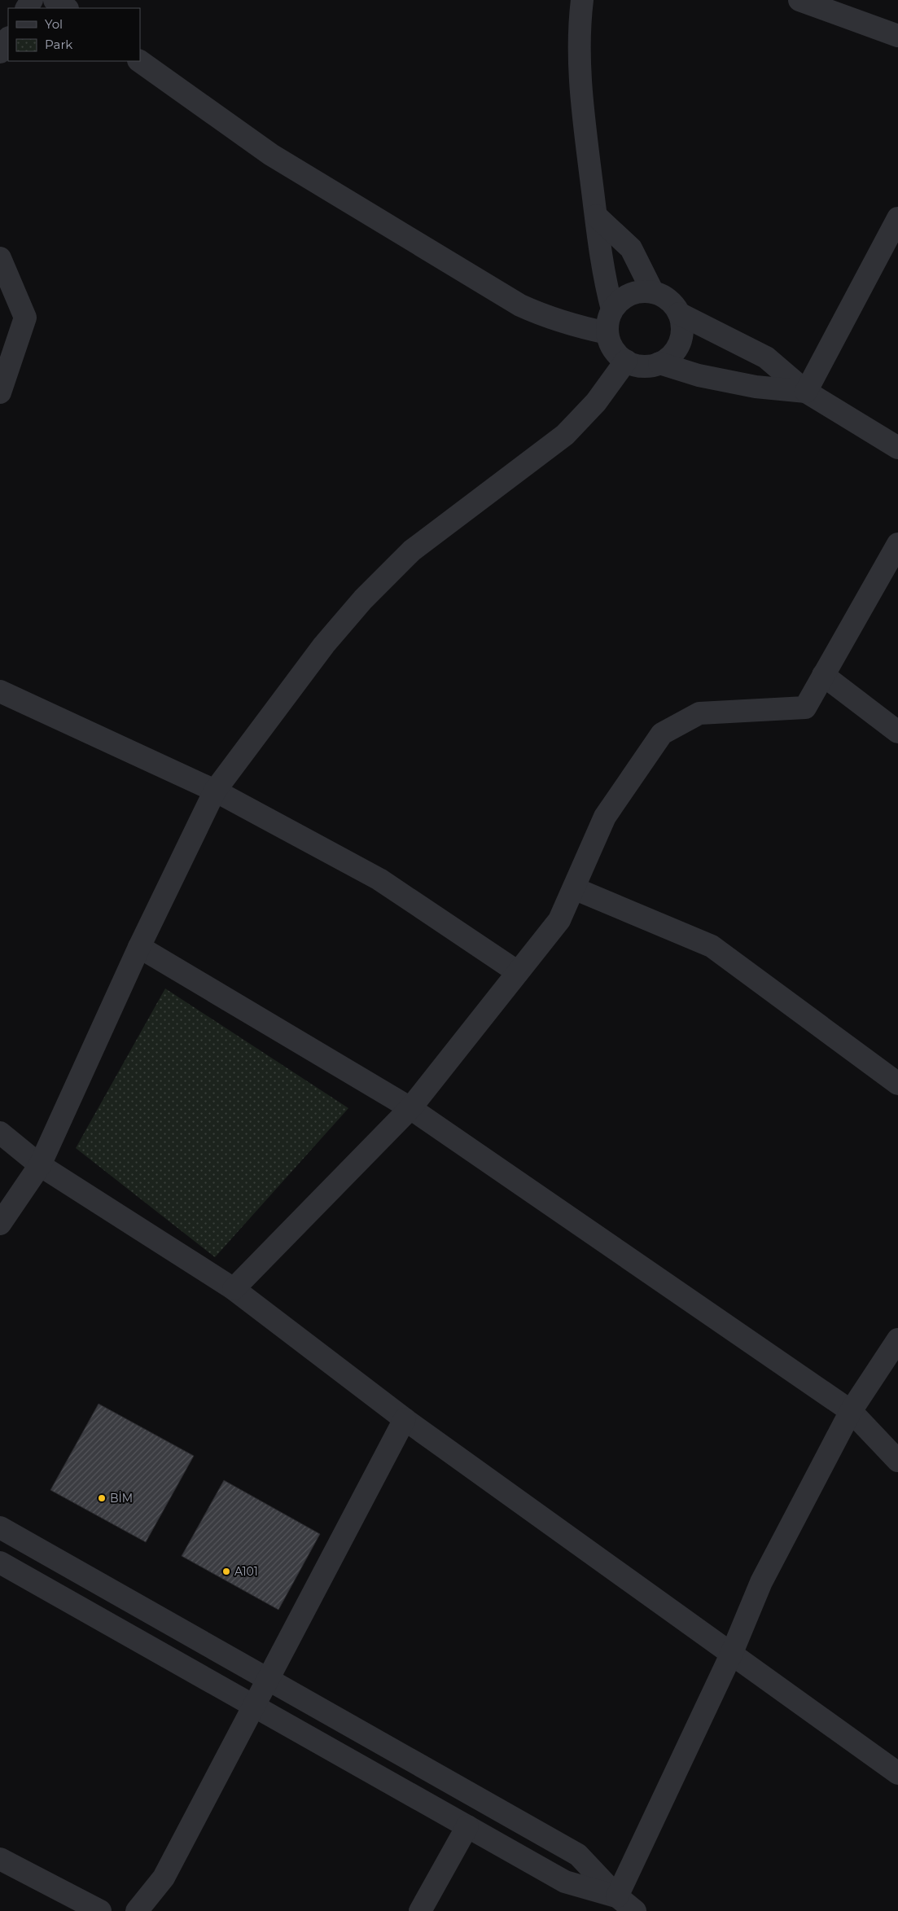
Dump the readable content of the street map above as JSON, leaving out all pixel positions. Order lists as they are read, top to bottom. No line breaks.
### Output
{"places":["BİM","A101"],"legend":["Yol","Park"]}
